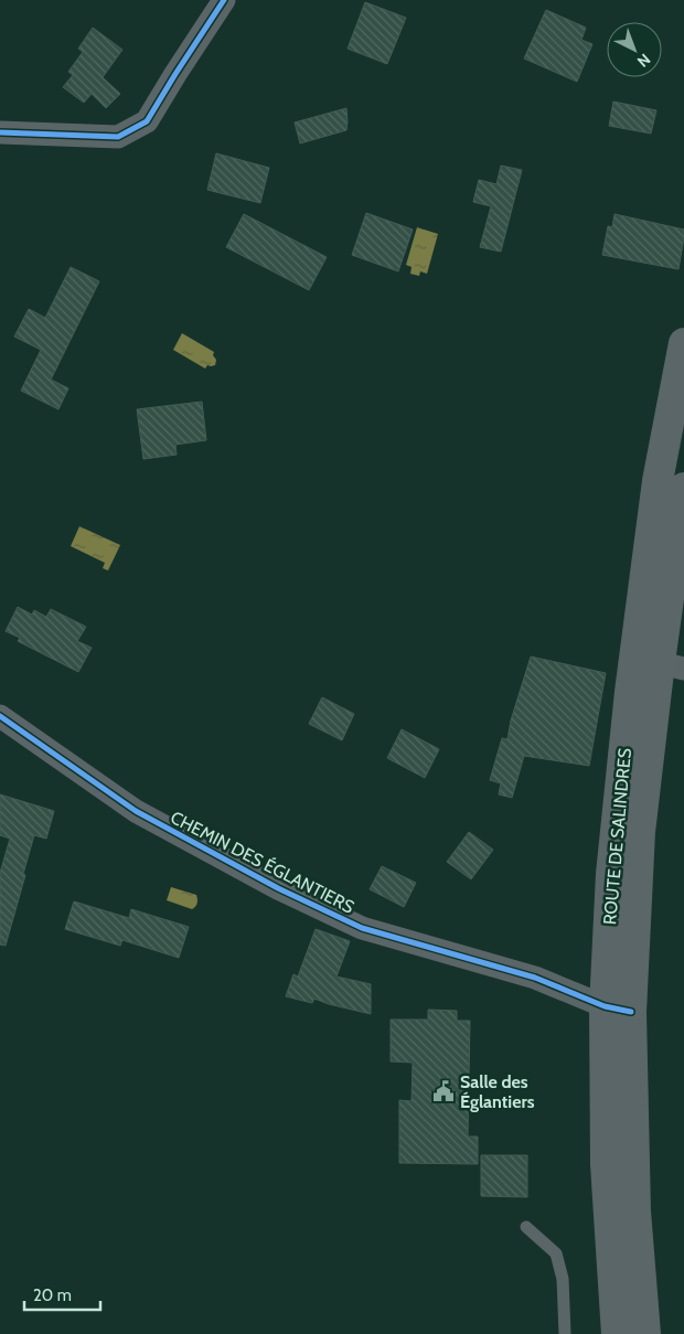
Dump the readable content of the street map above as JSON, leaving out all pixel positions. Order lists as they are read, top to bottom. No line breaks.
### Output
{"streets":{"main road":["ROUTE DE SALINDRES"],"street":["CHEMIN DES ÉGLANTIERS"]},"crossings":[["ROUTE DE SALINDRES","CHEMIN DES ÉGLANTIERS"]],"places":{"public building":["Salle des Églantiers"]},"scale_bar":"20 m","north":"bottom right"}
